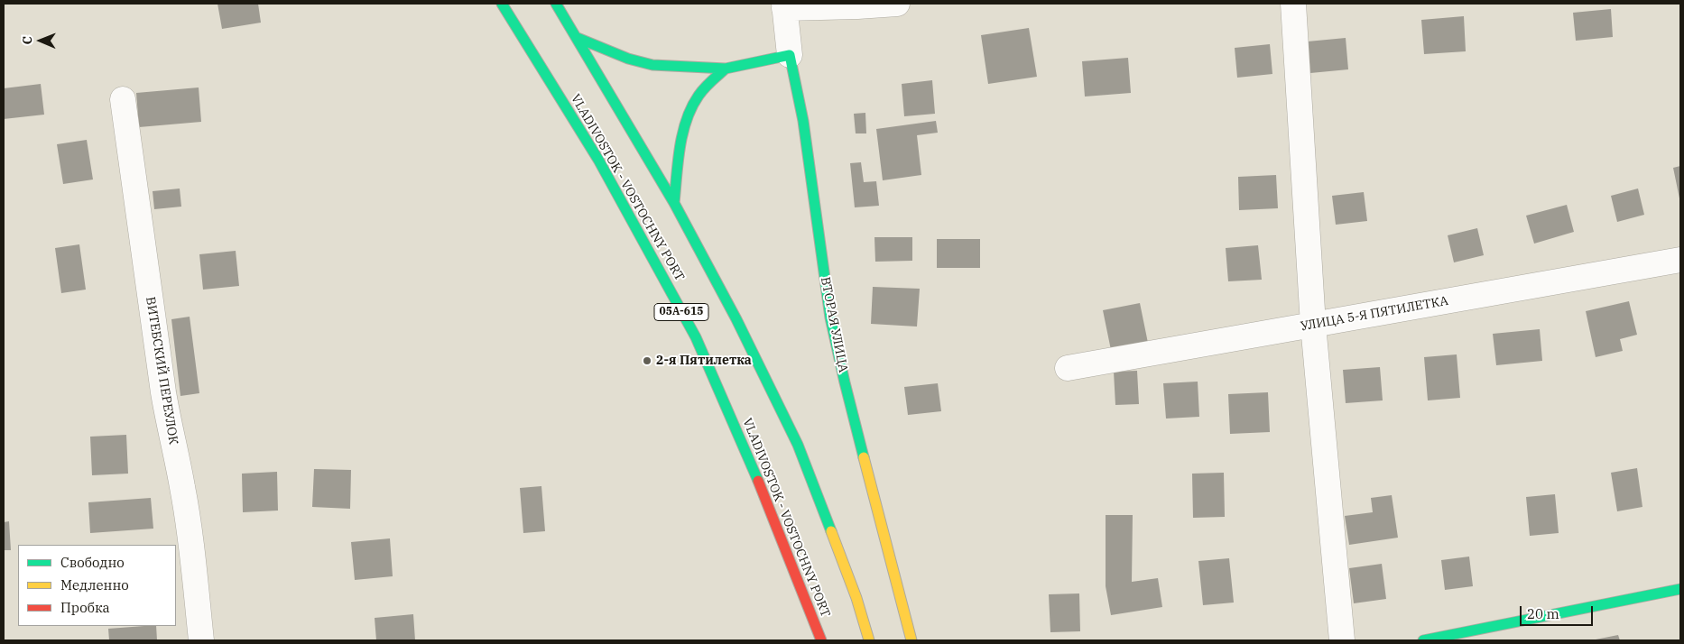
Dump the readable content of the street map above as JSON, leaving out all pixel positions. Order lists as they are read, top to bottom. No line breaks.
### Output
{"streets":{"main road":["VLADIVOSTOK - VOSTOCHNY PORT","05А-615","ВТОРАЯ УЛИЦА"],"street":["УЛИЦА 5-Я ПЯТИЛЕТКА","ВИТЕБСКИЙ ПЕРЕУЛОК"]},"places":["2-я Пятилетка"],"legend":["Свободно","Медленно","Пробка"],"scale_bar":"20 m","north":"left"}
